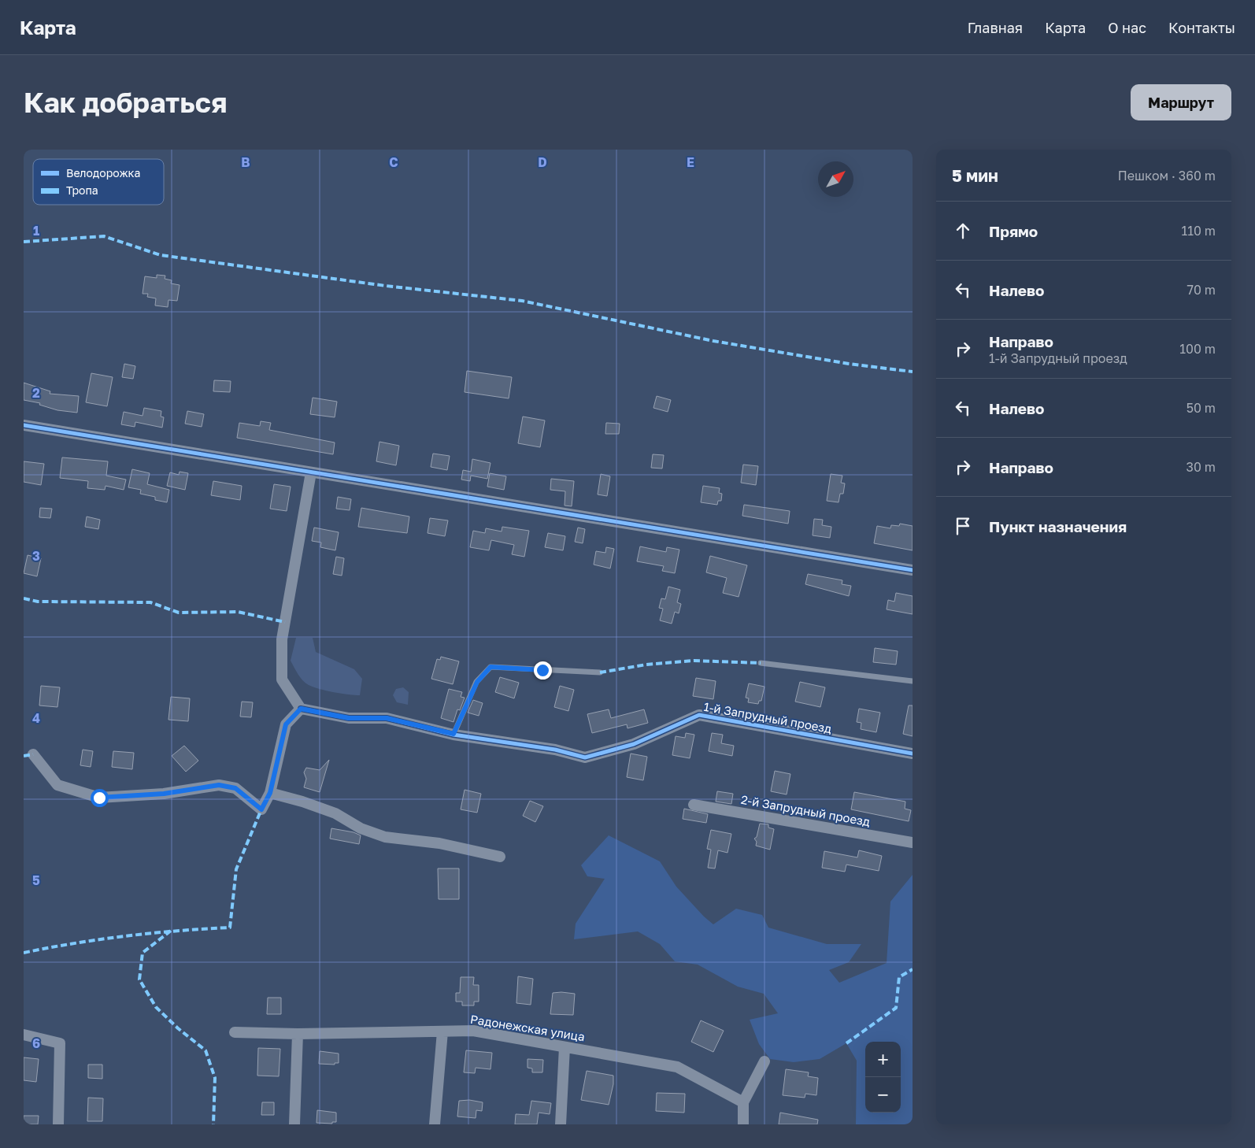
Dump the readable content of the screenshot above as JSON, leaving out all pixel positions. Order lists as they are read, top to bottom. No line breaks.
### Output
{"streets":{"street":["1-й Запрудный проезд","2-й Запрудный проезд","Радонежская улица"]},"legend":["Велодорожка","Тропа"],"north":"top right","page":{"header":"Карта","nav":["Главная","Карта","О нас","Контакты"],"buttons":"Маршрут","title":"Как добраться","heading":["5 мин","Пешком · 360 m"],"list":[["Прямо","110 m"],["Налево","70 m"],["Направо","1-й Запрудный проезд","100 m"],["Налево","50 m"],["Направо","30 m"],"Пункт назначения"],"map_buttons":["+","−"]},"grid":{"columns":["B","C","D","E"],"rows":["1","2","3","4","5","6"]}}
